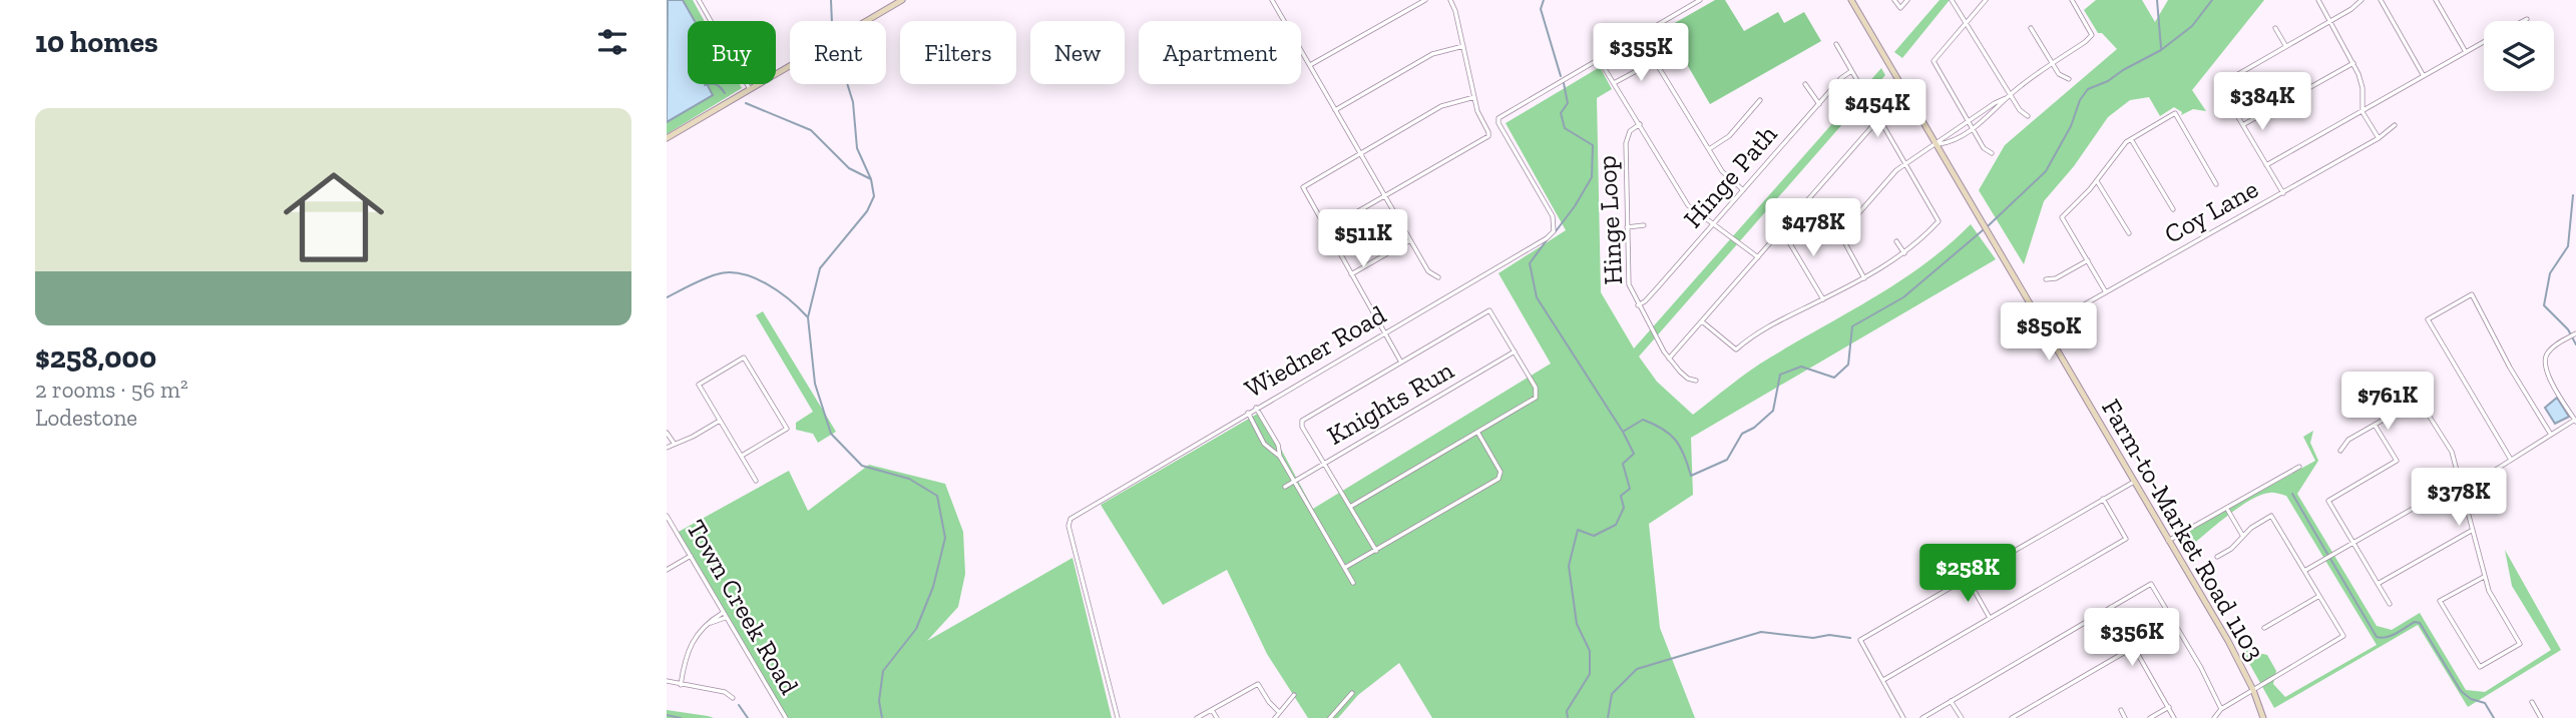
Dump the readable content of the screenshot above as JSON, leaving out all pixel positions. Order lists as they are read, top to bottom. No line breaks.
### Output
{"streets":{"main road":["Farm-to-Market Road 1103"],"street":["Hinge Path","Coy Lane","Hinge Loop","Wiedner Road","Knights Run","Town Creek Road"]},"crossings":[["Hinge Path","Hinge Loop"],["Coy Lane","Farm-to-Market Road 1103"]],"page":{"heading":"10 homes","chip":["Buy","Rent","Filters","New","Apartment"],"price":["$355K","$384K","$454K","$478K","$511K","$850K","$761K","$378K","$258K","$356K"],"list":[{"name":"$258,000","note":"2 rooms · 56 m² · Lodestone"}]}}
